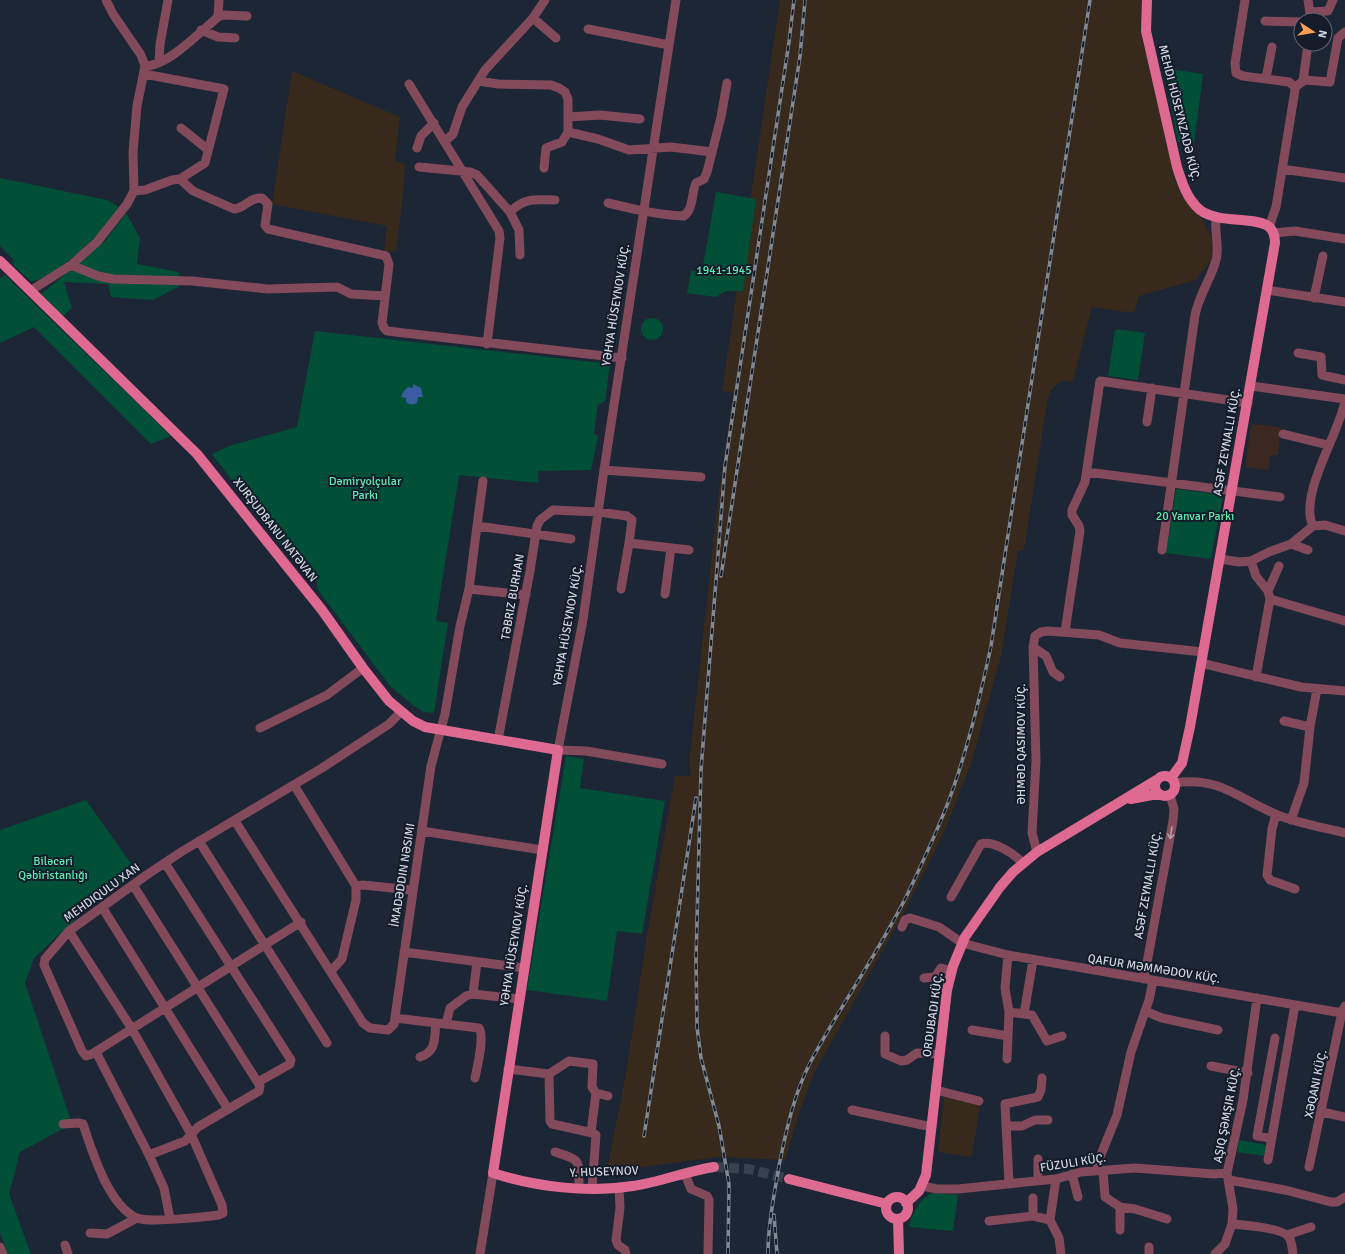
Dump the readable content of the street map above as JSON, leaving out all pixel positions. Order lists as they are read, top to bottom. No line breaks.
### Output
{"streets":{"main road":["MEHDI HÜSEYNZADƏ KÜÇ.","YƏHYA HÜSEYNOV KÜÇ.","XURŞUDBANU NATƏVAN","ORDUBADI KÜÇ.","Y. HUSEYNOV"],"street":["TƏBRIZ BURHAN","İMADƏDDIN NƏSIMI","MEHDIQULU XAN","QAFUR MƏMMƏDOV KÜÇ.","XƏQANI KÜÇ.","FÜZULI KÜÇ."]},"crossings":[["YƏHYA HÜSEYNOV KÜÇ.","XURŞUDBANU NATƏVAN"],["YƏHYA HÜSEYNOV KÜÇ.","TƏBRIZ BURHAN"],["YƏHYA HÜSEYNOV KÜÇ.","Y. HUSEYNOV"],["XURŞUDBANU NATƏVAN","TƏBRIZ BURHAN"],["XURŞUDBANU NATƏVAN","İMADƏDDIN NƏSIMI"],["XURŞUDBANU NATƏVAN","MEHDIQULU XAN"],["QAFUR MƏMMƏDOV KÜÇ.","ORDUBADI KÜÇ."],["QAFUR MƏMMƏDOV KÜÇ.","XƏQANI KÜÇ."],["ORDUBADI KÜÇ.","FÜZULI KÜÇ."]],"parks":["1941-1945","Dəmiryolçular Parkı","20 Yanvar Parkı","Biləcəri Qəbiristanlığı"],"north":"right"}
